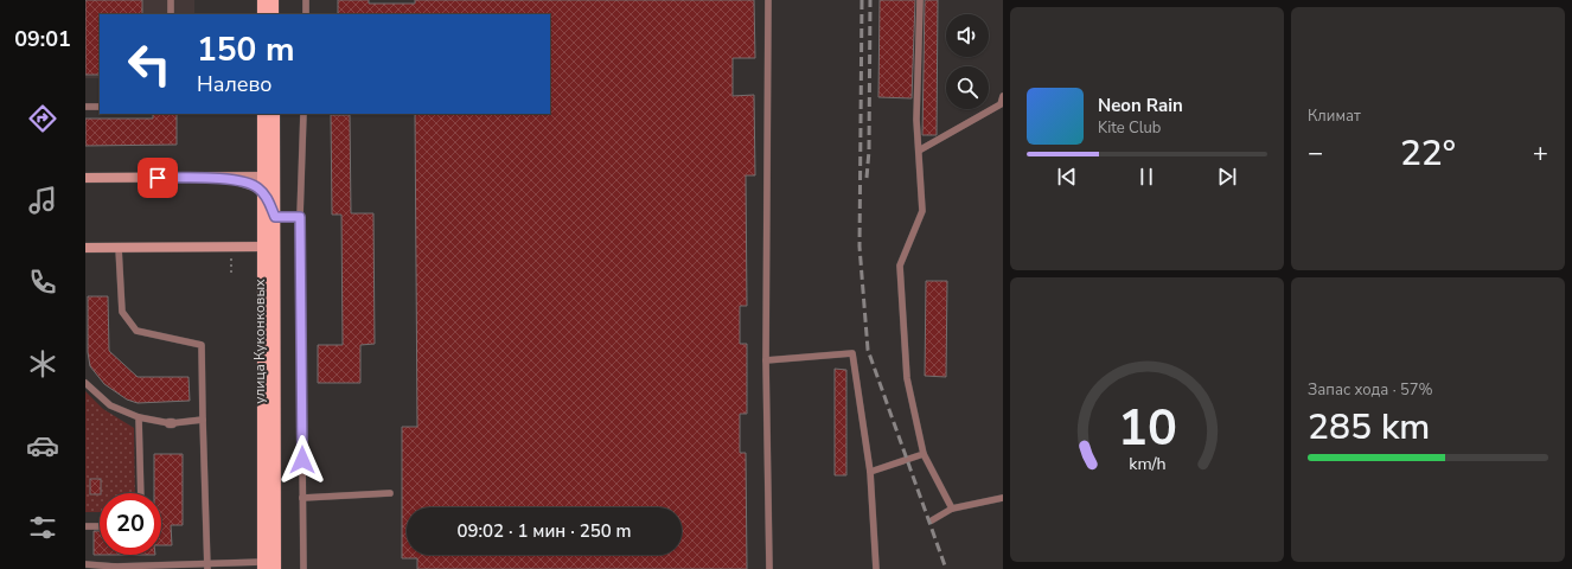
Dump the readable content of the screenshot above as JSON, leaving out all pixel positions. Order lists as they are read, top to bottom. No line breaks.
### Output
{"streets":{"main road":["улица Куконковых"]},"page":{"tabs":"09:01","tile":["Климат",["Запас хода · 57%","285 km"]],"turn":["150 m","Налево"],"song":["Neon Rain","Kite Club"],"heat":["−","22°","+"],"limit":"20","trip":"09:02 · 1 мин · 250 m","gauge":["10","km/h"]}}
